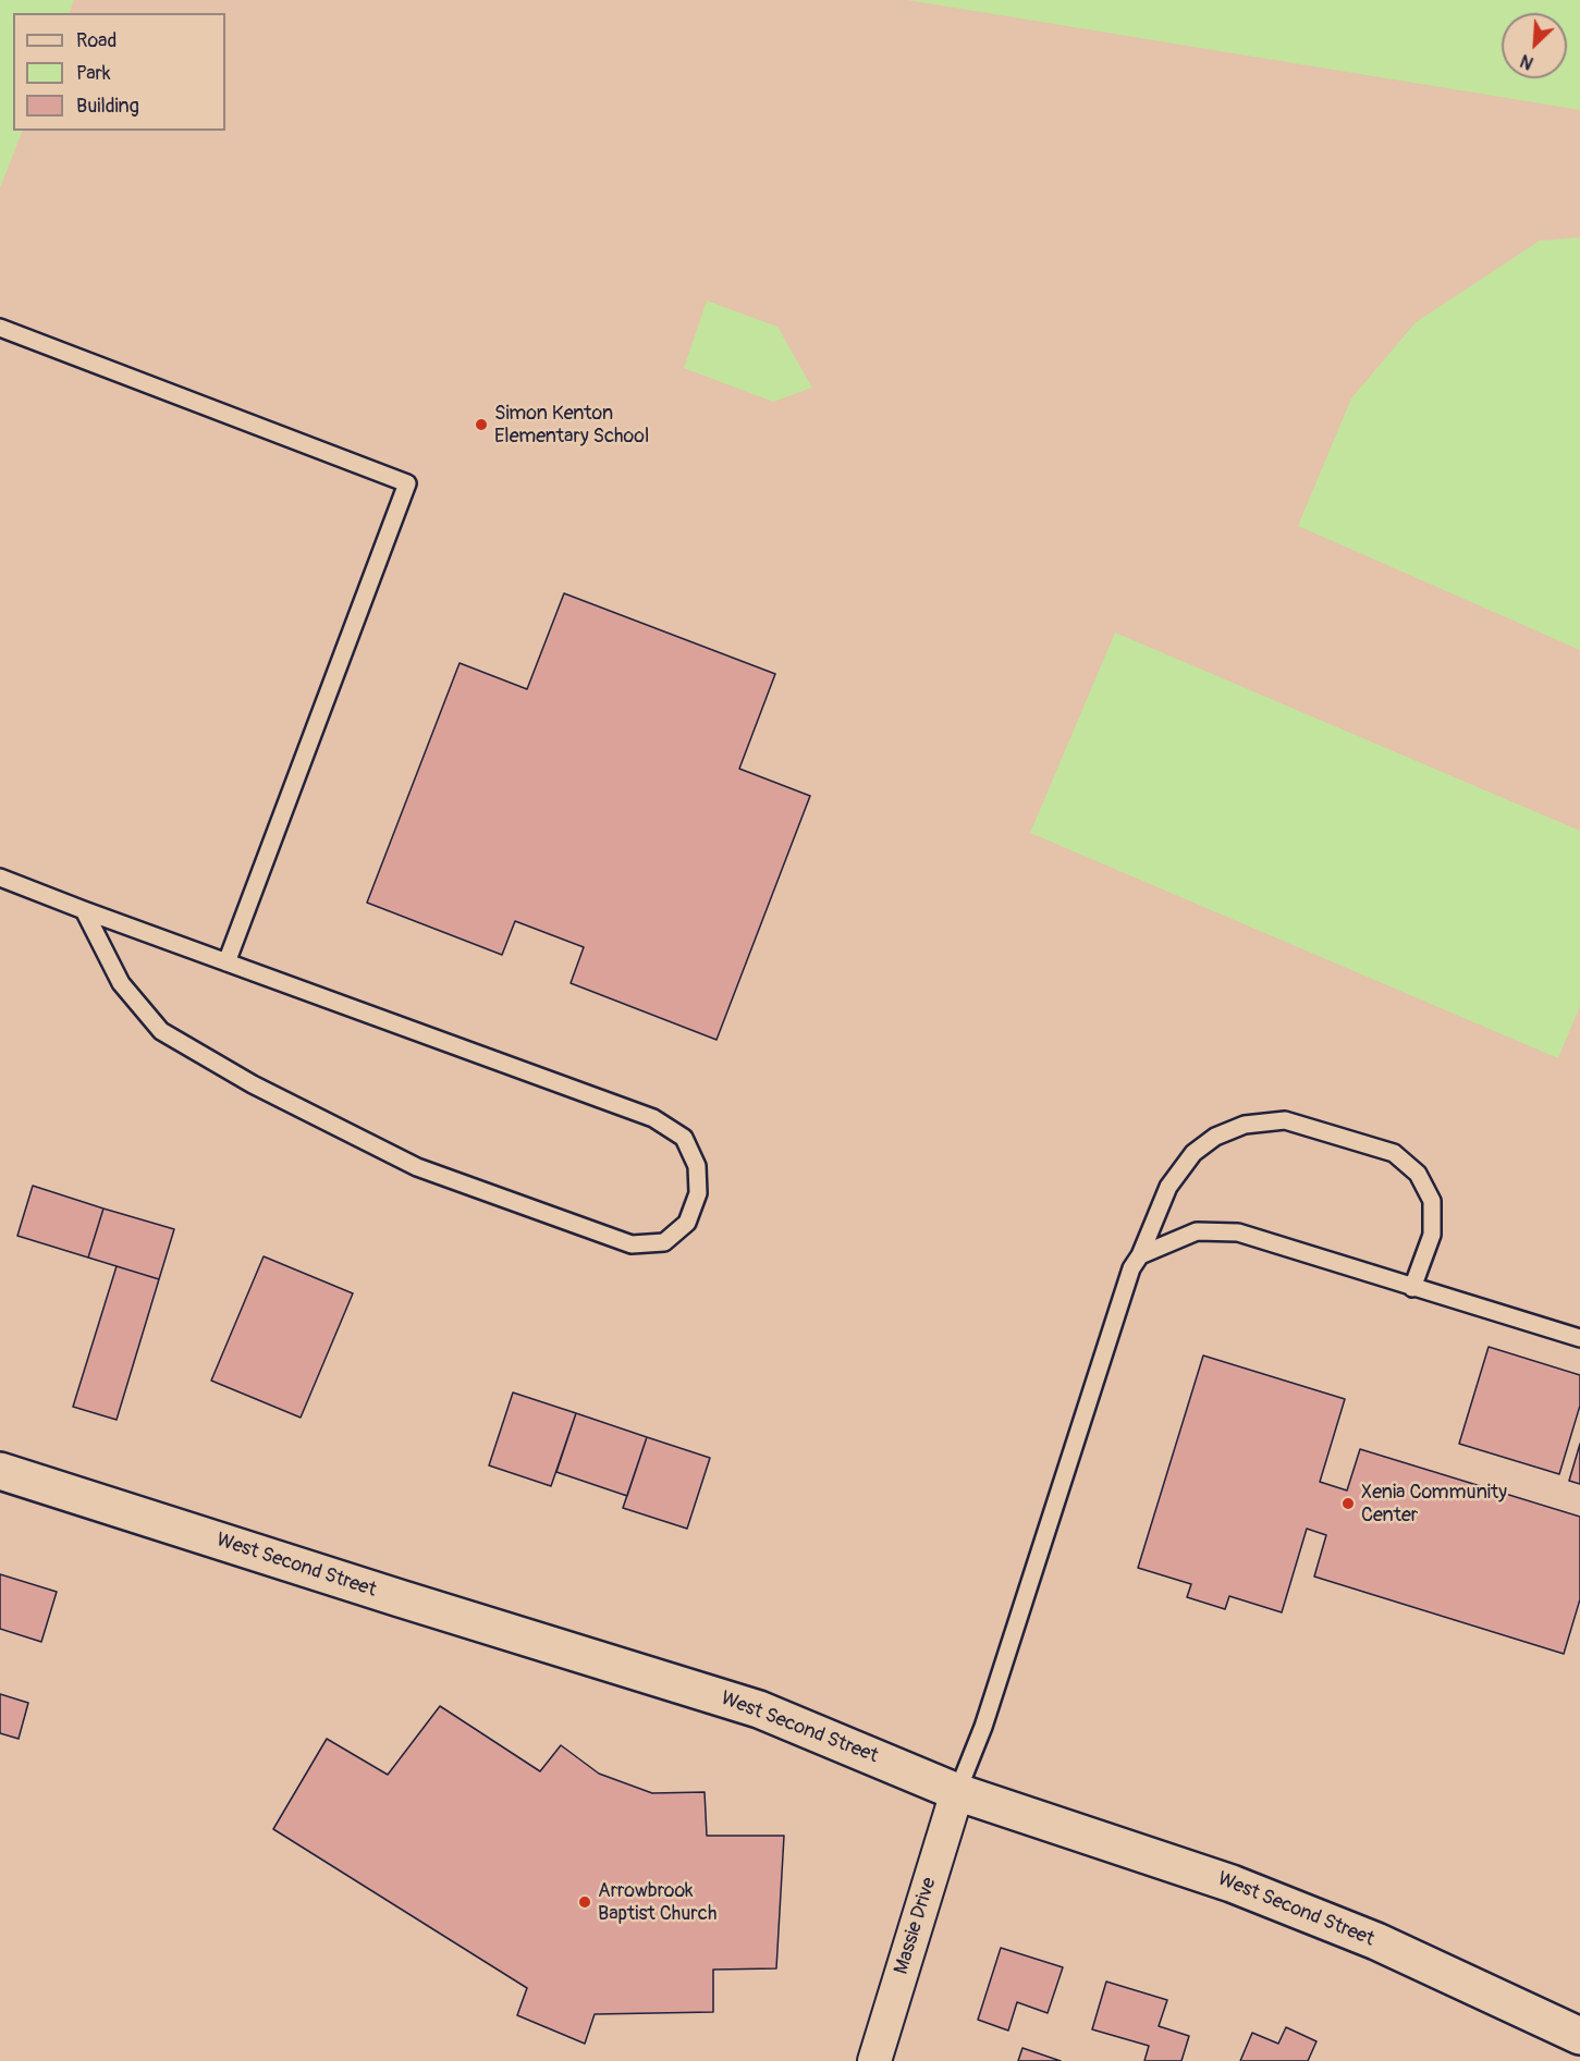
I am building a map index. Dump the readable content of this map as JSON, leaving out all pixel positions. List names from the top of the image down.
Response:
{
  "streets": {
    "main road": ["West Second Street"],
    "street": ["Massie Drive"]
  },
  "crossings": [
    ["West Second Street", "Massie Drive"]
  ],
  "places": ["Simon Kenton Elementary School", "Xenia Community Center", "Arrowbrook Baptist Church"],
  "legend": ["Road", "Park", "Building"],
  "north": "bottom left"
}
